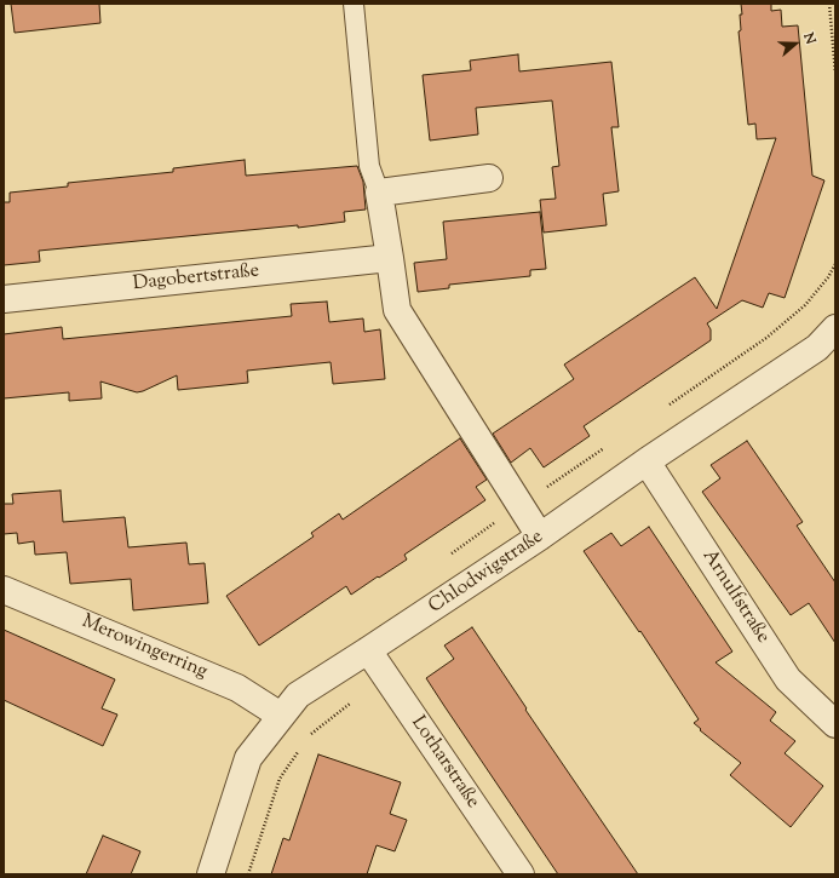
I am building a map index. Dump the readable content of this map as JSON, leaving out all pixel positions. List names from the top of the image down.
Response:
{
  "streets": {
    "street": [
      "Dagobertstraße",
      "Chlodwigstraße",
      "Arnulfstraße",
      "Merowingerring",
      "Lotharstraße"
    ]
  },
  "crossings": [
    ["Chlodwigstraße", "Arnulfstraße"],
    ["Chlodwigstraße", "Merowingerring"],
    ["Chlodwigstraße", "Lotharstraße"]
  ],
  "north": "right"
}
